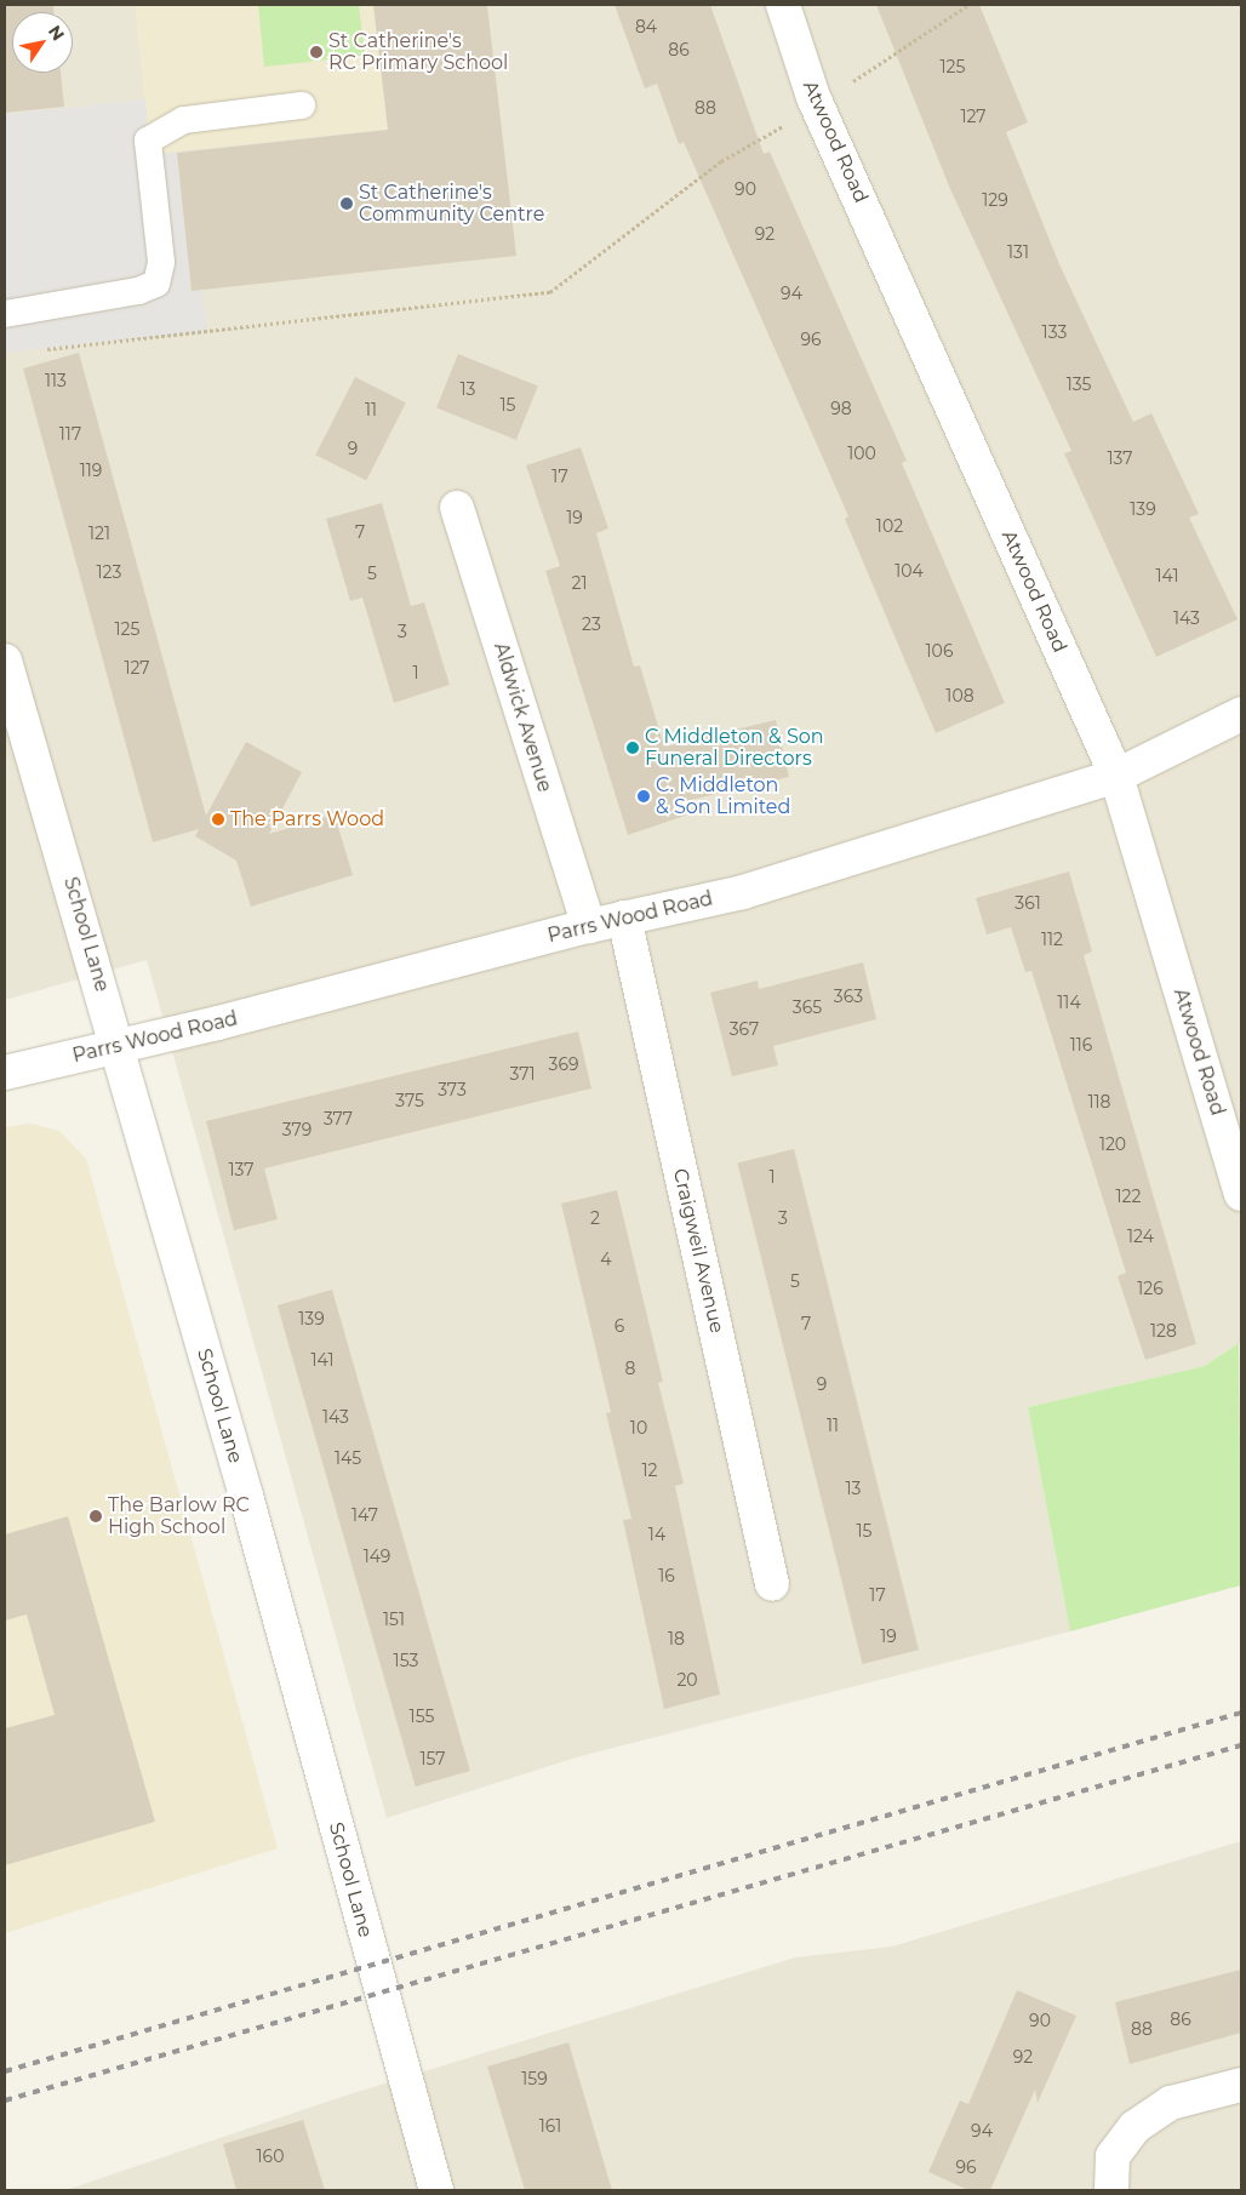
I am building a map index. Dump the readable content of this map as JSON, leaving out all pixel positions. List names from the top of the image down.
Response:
{
  "streets": {
    "street": [
      "Atwood Road",
      "Aldwick Avenue",
      "Parrs Wood Road",
      "School Lane",
      "Craigweil Avenue"
    ]
  },
  "crossings": [
    ["Atwood Road", "Parrs Wood Road"],
    ["Aldwick Avenue", "Parrs Wood Road"],
    ["Parrs Wood Road", "School Lane"],
    ["Parrs Wood Road", "Craigweil Avenue"]
  ],
  "places": [
    "St Catherine's RC Primary School",
    "St Catherine's Community Centre",
    "C Middleton & Son Funeral Directors",
    "C. Middleton & Son Limited",
    "The Parrs Wood",
    "The Barlow RC High School"
  ],
  "house_numbers": [
    "84",
    "86",
    "125",
    "88",
    "127",
    "90",
    "129",
    "92",
    "131",
    "94",
    "133",
    "96",
    "113",
    "135",
    "13",
    "15",
    "98",
    "11",
    "117",
    "9",
    "100",
    "137",
    "119",
    "17",
    "139",
    "19",
    "102",
    "7",
    "121",
    "104",
    "123",
    "5",
    "141",
    "21",
    "143",
    "23",
    "125",
    "3",
    "106",
    "127",
    "1",
    "108",
    "361",
    "112",
    "363",
    "114",
    "365",
    "367",
    "116",
    "369",
    "371",
    "373",
    "375",
    "118",
    "377",
    "379",
    "120",
    "137",
    "1",
    "122",
    "2",
    "3",
    "124",
    "4",
    "5",
    "126",
    "139",
    "7",
    "6",
    "128",
    "141",
    "8",
    "9",
    "143",
    "11",
    "10",
    "145",
    "12",
    "13",
    "147",
    "15",
    "14",
    "149",
    "16",
    "17",
    "151",
    "19",
    "18",
    "153",
    "20",
    "155",
    "157",
    "86",
    "90",
    "88",
    "92",
    "159",
    "161",
    "94",
    "160",
    "96"
  ],
  "north": "top right"
}
